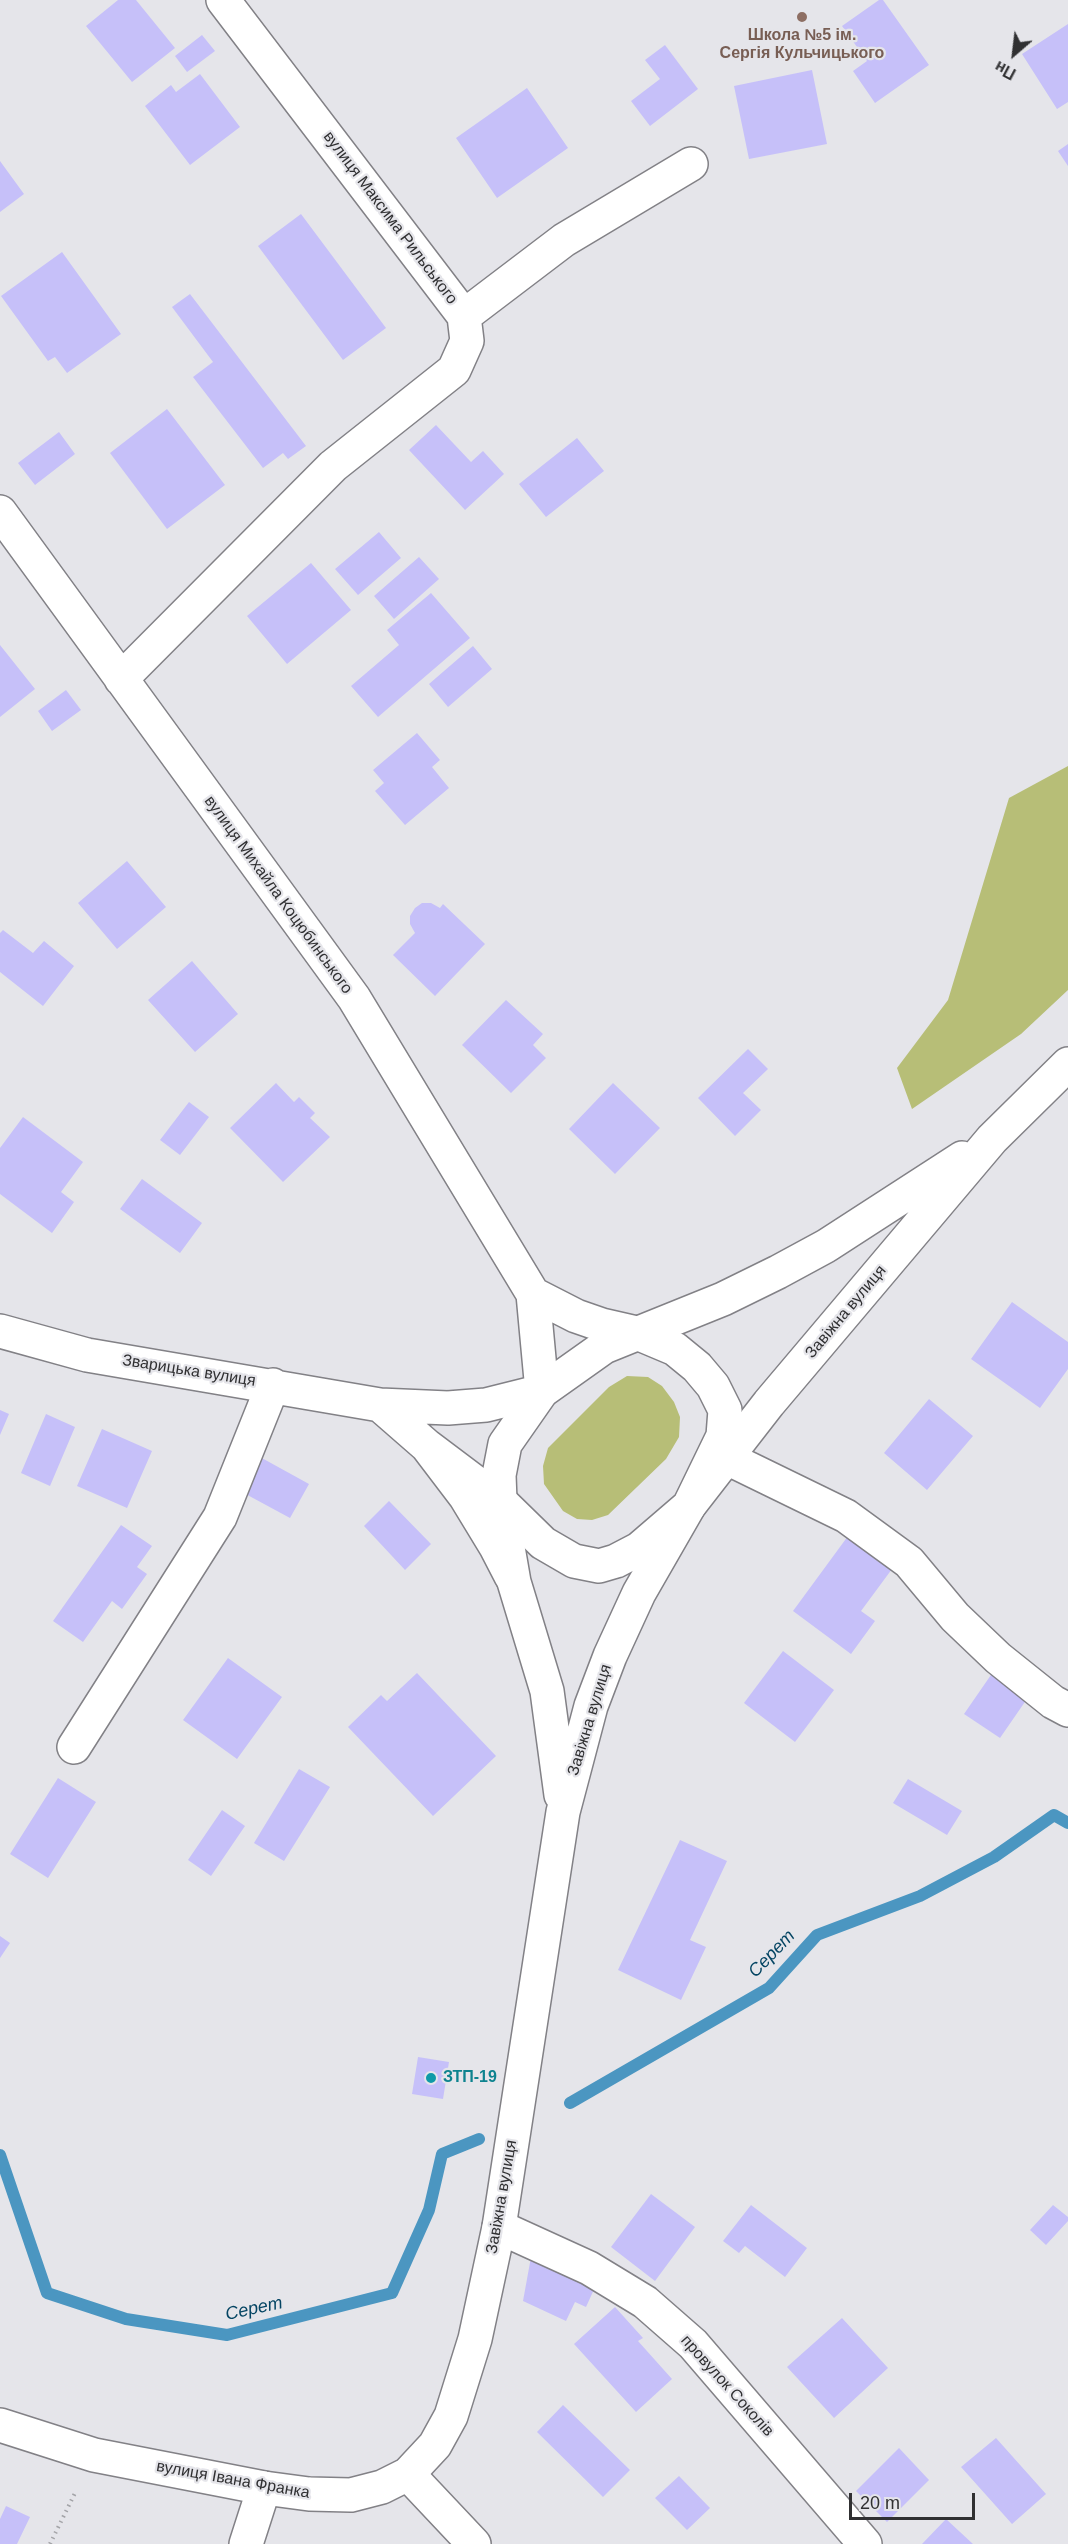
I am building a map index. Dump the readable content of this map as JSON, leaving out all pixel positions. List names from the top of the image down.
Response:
{
  "streets": {
    "street": [
      "вулиця Максима Рильського",
      "вулиця Михайла Коцюбинського",
      "Завіжна вулиця",
      "Зварицька вулиця",
      "провулок Соколів",
      "вулиця Івана Франка"
    ]
  },
  "crossings": [
    ["вулиця Максима Рильського", "вулиця Михайла Коцюбинського"],
    ["Завіжна вулиця", "провулок Соколів"],
    ["Завіжна вулиця", "вулиця Івана Франка"]
  ],
  "water": ["Серет"],
  "places": ["Школа №5 ім. Сергія Кульчицького", "ЗТП-19"],
  "scale_bar": "20 m",
  "north": "bottom left"
}
